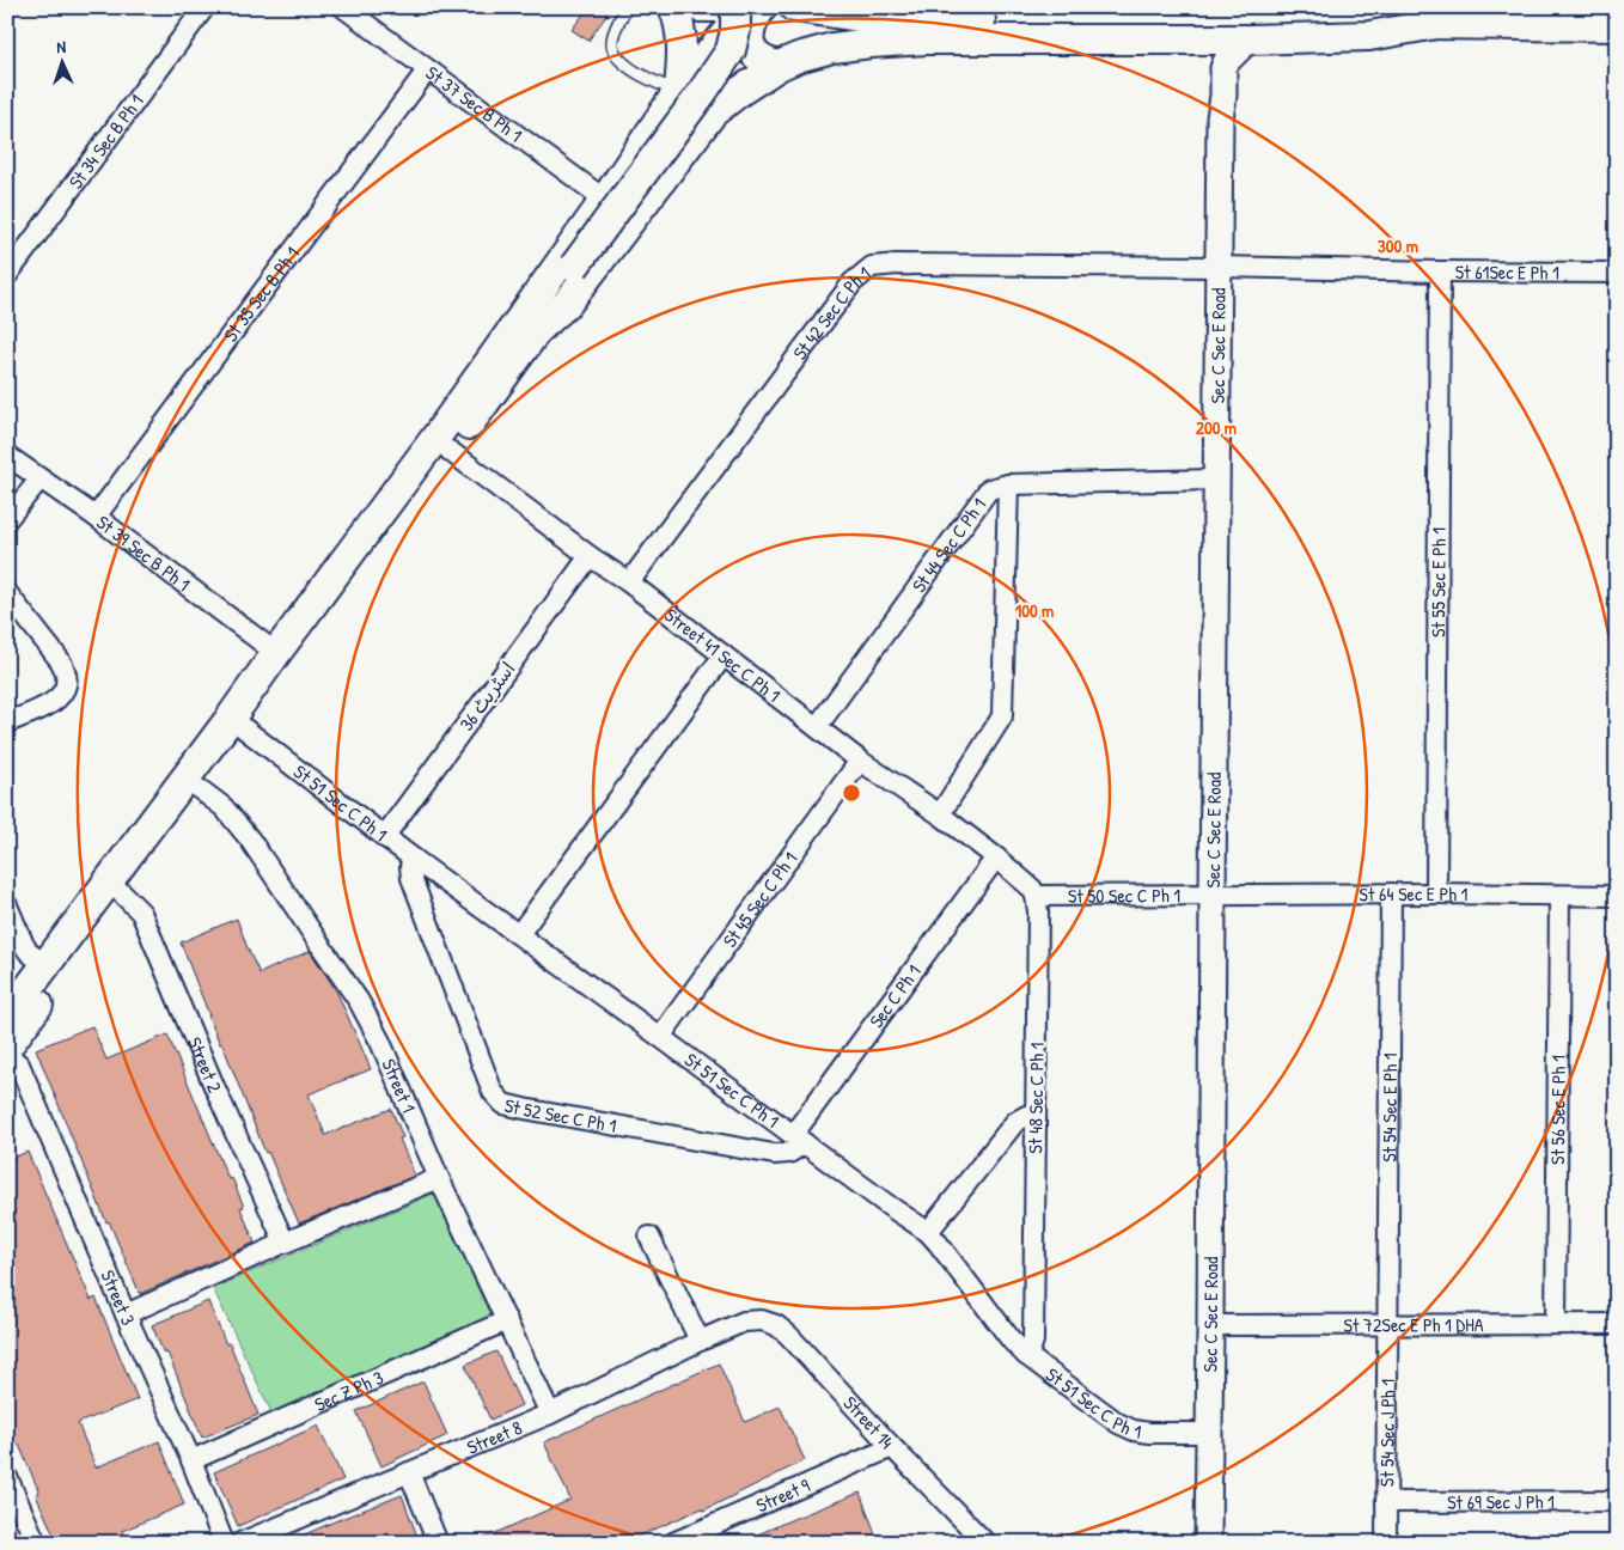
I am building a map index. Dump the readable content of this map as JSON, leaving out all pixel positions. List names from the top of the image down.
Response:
{
  "streets": {
    "street": [
      "St 37 Sec B Ph 1",
      "St 34 Sec B Ph 1",
      "St 61Sec E Ph 1",
      "St 35 Sec B Ph 1",
      "St 42 Sec C Ph 1",
      "Sec C Sec E Road",
      "St 44 Sec C Ph 1",
      "St 39 Sec B Ph 1",
      "St 55 Sec E Ph 1",
      "Street 41 Sec C Ph 1",
      "اسٹریٹ 36",
      "St 51 Sec C Ph 1",
      "St 64 Sec E Ph 1",
      "St 50 Sec C Ph 1",
      "St 45 Sec C Ph 1",
      "Sec C Ph 1",
      "Street 2",
      "Street 1",
      "St 48 Sec C Ph 1",
      "St 54 Sec E Ph 1",
      "St 56 Sec E Ph 1",
      "St 52 Sec C Ph 1",
      "Street 3",
      "St 72Sec E Ph 1 DHA",
      "Sec Z Ph 3",
      "Street 14",
      "St 54 Sec J Ph 1",
      "Street 8",
      "Street 9",
      "St 69 Sec J Ph 1"
    ]
  },
  "crossings": [
    ["St 37 Sec B Ph 1", "St 35 Sec B Ph 1"],
    ["St 61Sec E Ph 1", "St 42 Sec C Ph 1"],
    ["St 61Sec E Ph 1", "Sec C Sec E Road"],
    ["St 61Sec E Ph 1", "St 55 Sec E Ph 1"],
    ["St 35 Sec B Ph 1", "St 39 Sec B Ph 1"],
    ["St 42 Sec C Ph 1", "Sec C Sec E Road"],
    ["St 42 Sec C Ph 1", "Street 41 Sec C Ph 1"],
    ["Sec C Sec E Road", "St 44 Sec C Ph 1"],
    ["Sec C Sec E Road", "St 51 Sec C Ph 1"],
    ["Sec C Sec E Road", "St 64 Sec E Ph 1"],
    ["Sec C Sec E Road", "St 50 Sec C Ph 1"],
    ["Sec C Sec E Road", "St 72Sec E Ph 1 DHA"],
    ["St 44 Sec C Ph 1", "Street 41 Sec C Ph 1"],
    ["St 55 Sec E Ph 1", "St 64 Sec E Ph 1"],
    ["Street 41 Sec C Ph 1", "اسٹریٹ 36"],
    ["Street 41 Sec C Ph 1", "St 45 Sec C Ph 1"],
    ["Street 41 Sec C Ph 1", "Sec C Ph 1"],
    ["اسٹریٹ 36", "St 51 Sec C Ph 1"],
    ["St 51 Sec C Ph 1", "St 45 Sec C Ph 1"],
    ["St 51 Sec C Ph 1", "Sec C Ph 1"],
    ["St 51 Sec C Ph 1", "St 48 Sec C Ph 1"],
    ["St 51 Sec C Ph 1", "St 52 Sec C Ph 1"],
    ["St 64 Sec E Ph 1", "St 50 Sec C Ph 1"],
    ["St 64 Sec E Ph 1", "St 54 Sec E Ph 1"],
    ["St 64 Sec E Ph 1", "St 56 Sec E Ph 1"],
    ["St 50 Sec C Ph 1", "St 48 Sec C Ph 1"],
    ["Sec C Ph 1", "St 52 Sec C Ph 1"],
    ["Street 1", "Sec Z Ph 3"],
    ["Street 1", "Street 8"],
    ["St 54 Sec E Ph 1", "St 72Sec E Ph 1 DHA"],
    ["St 54 Sec E Ph 1", "St 54 Sec J Ph 1"],
    ["St 56 Sec E Ph 1", "St 72Sec E Ph 1 DHA"],
    ["Street 3", "Sec Z Ph 3"],
    ["St 72Sec E Ph 1 DHA", "St 54 Sec J Ph 1"],
    ["Street 14", "Street 8"],
    ["Street 14", "Street 9"],
    ["St 54 Sec J Ph 1", "St 69 Sec J Ph 1"]
  ],
  "north": "top",
  "rings": ["300 m", "200 m", "100 m"]
}
